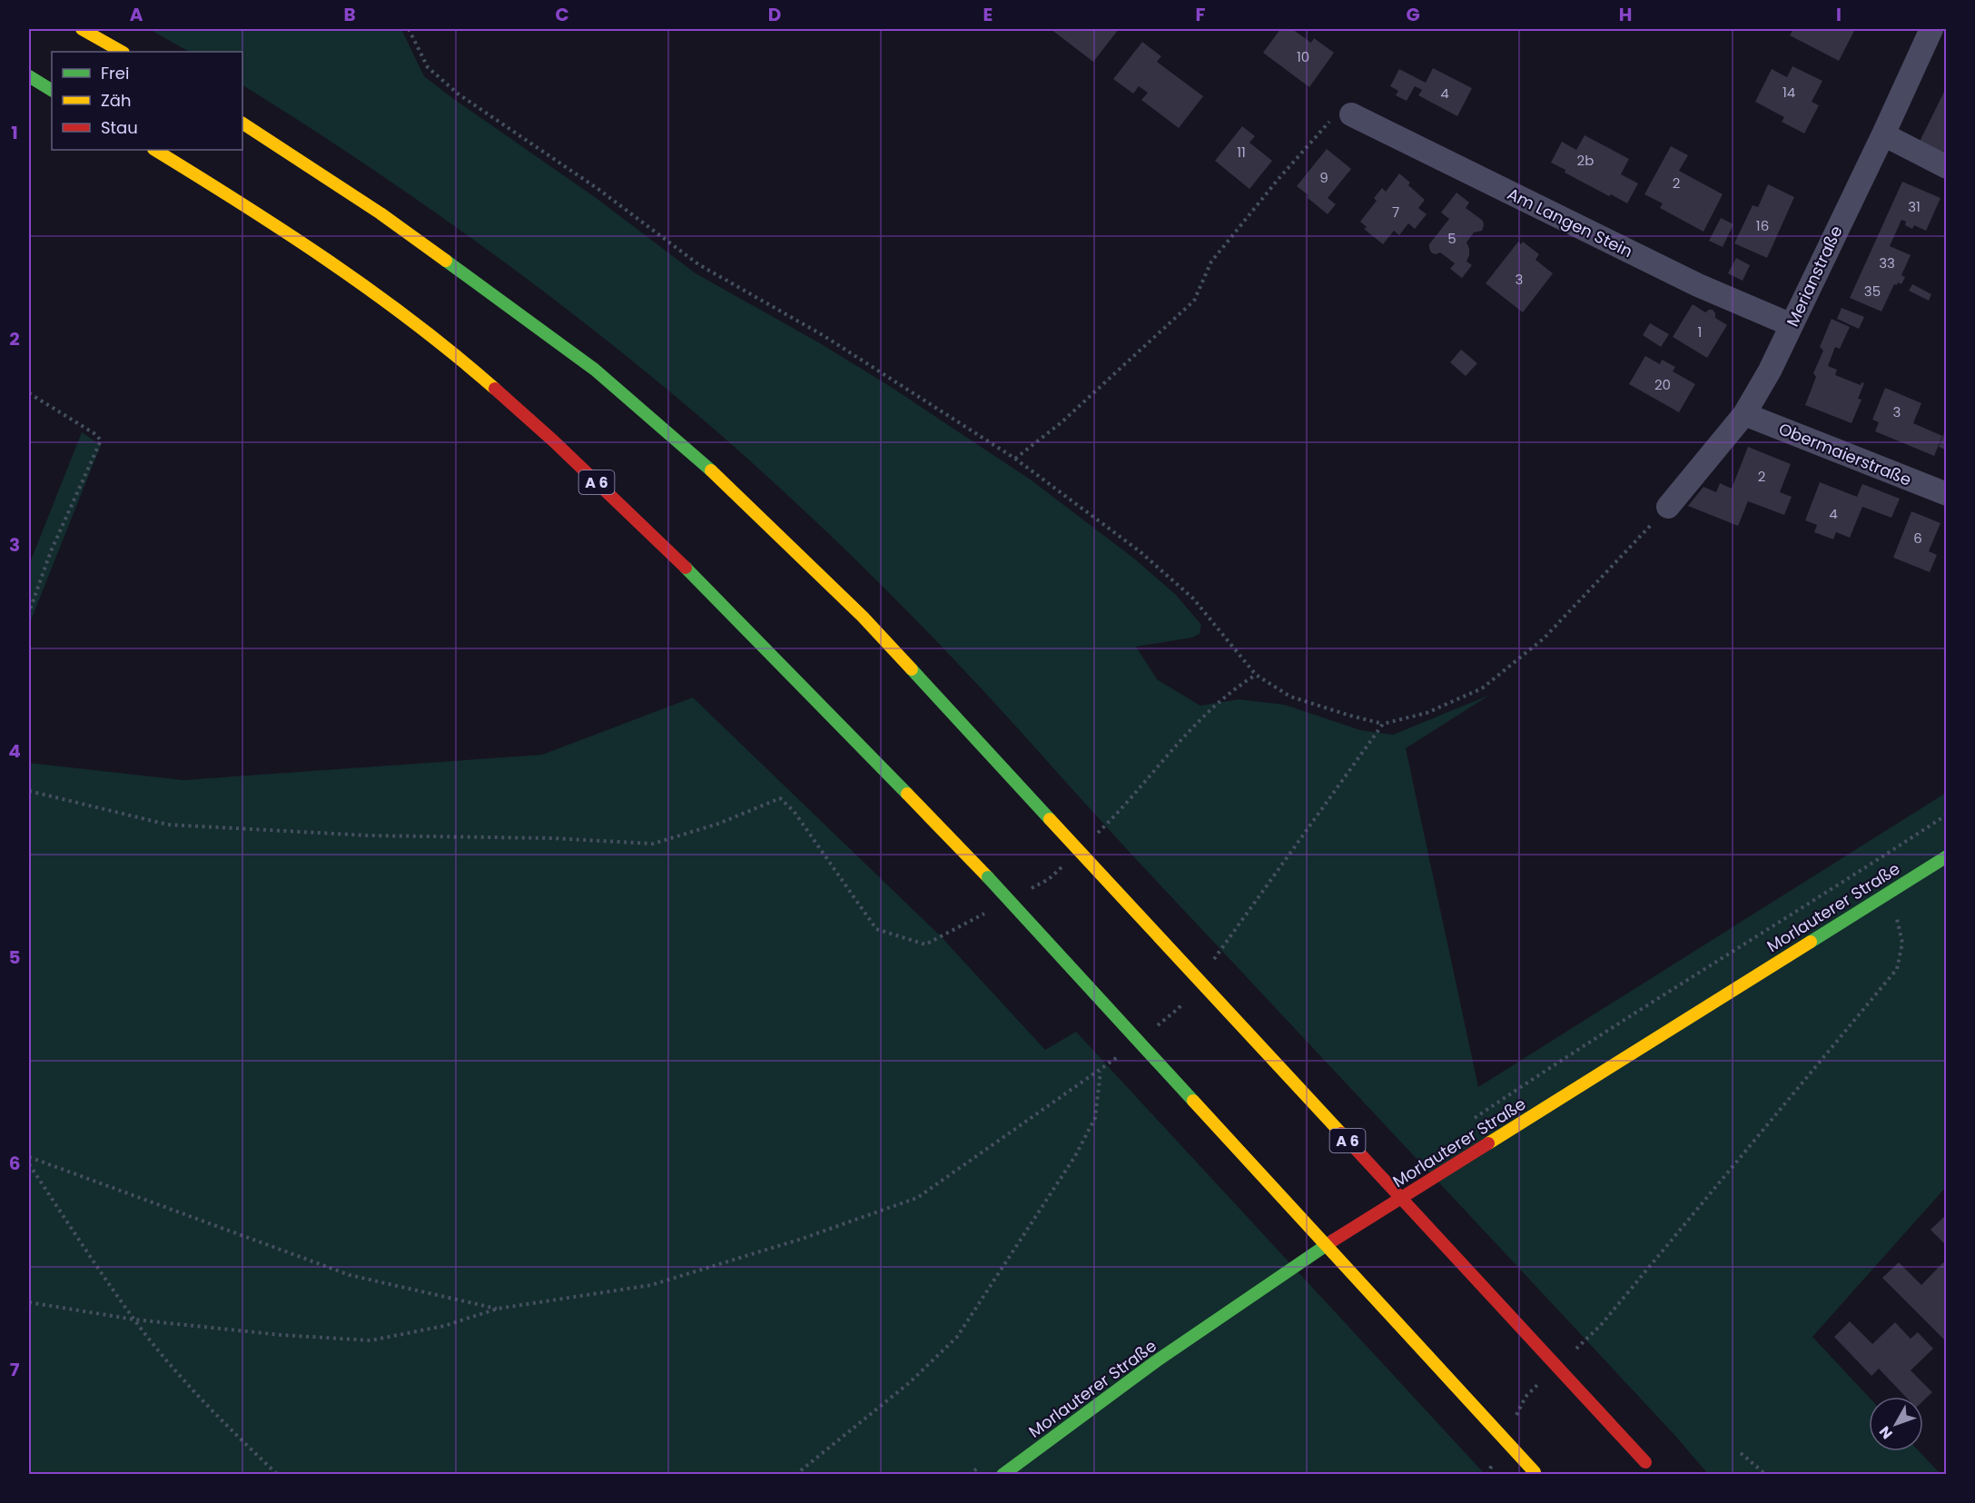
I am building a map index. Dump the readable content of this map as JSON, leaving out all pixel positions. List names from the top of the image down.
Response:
{
  "streets": {
    "main road": ["A 6", "Morlauterer Straße"],
    "street": ["Am Langen Stein", "Merianstraße", "Obermaierstraße"]
  },
  "crossings": [
    ["Am Langen Stein", "Merianstraße"],
    ["Merianstraße", "Obermaierstraße"]
  ],
  "house_numbers": [
    "10",
    "14",
    "4",
    "11",
    "2b",
    "9",
    "2",
    "31",
    "7",
    "16",
    "5",
    "33",
    "3",
    "35",
    "1",
    "20",
    "3",
    "2",
    "4",
    "6"
  ],
  "legend": ["Frei", "Zäh", "Stau"],
  "north": "bottom left",
  "grid": {
    "columns": [
      "A",
      "B",
      "C",
      "D",
      "E",
      "F",
      "G",
      "H",
      "I"
    ],
    "rows": [
      "1",
      "2",
      "3",
      "4",
      "5",
      "6",
      "7"
    ]
  }
}
